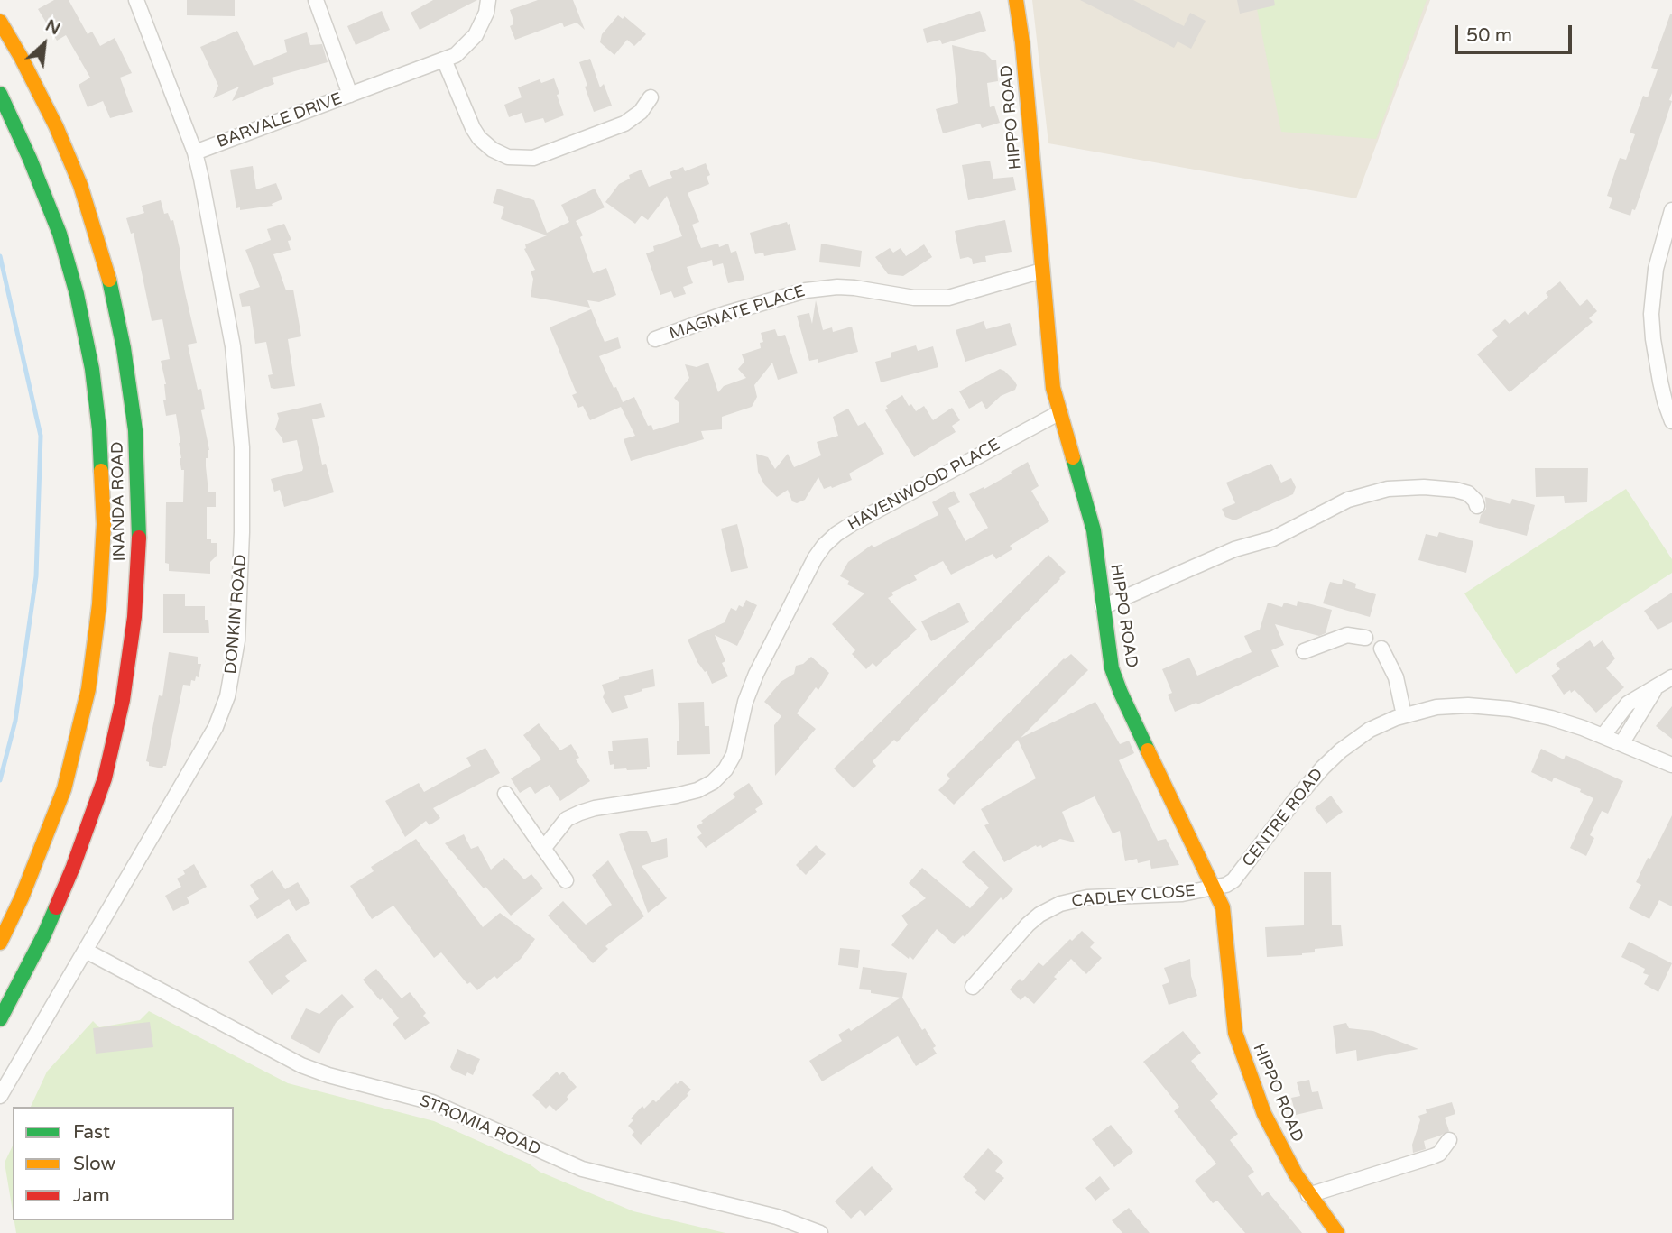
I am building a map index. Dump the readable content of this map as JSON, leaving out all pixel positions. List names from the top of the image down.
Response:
{
  "streets": {
    "main road": ["HIPPO ROAD", "INANDA ROAD"],
    "street": [
      "BARVALE DRIVE",
      "MAGNATE PLACE",
      "HAVENWOOD PLACE",
      "DONKIN ROAD",
      "CENTRE ROAD",
      "CADLEY CLOSE",
      "STROMIA ROAD"
    ]
  },
  "crossings": [
    ["HIPPO ROAD", "MAGNATE PLACE"],
    ["HIPPO ROAD", "HAVENWOOD PLACE"],
    ["HIPPO ROAD", "CENTRE ROAD"],
    ["HIPPO ROAD", "CADLEY CLOSE"],
    ["BARVALE DRIVE", "DONKIN ROAD"],
    ["DONKIN ROAD", "STROMIA ROAD"],
    ["CENTRE ROAD", "CADLEY CLOSE"]
  ],
  "legend": ["Fast", "Slow", "Jam"],
  "scale_bar": "50 m",
  "north": "top right"
}
